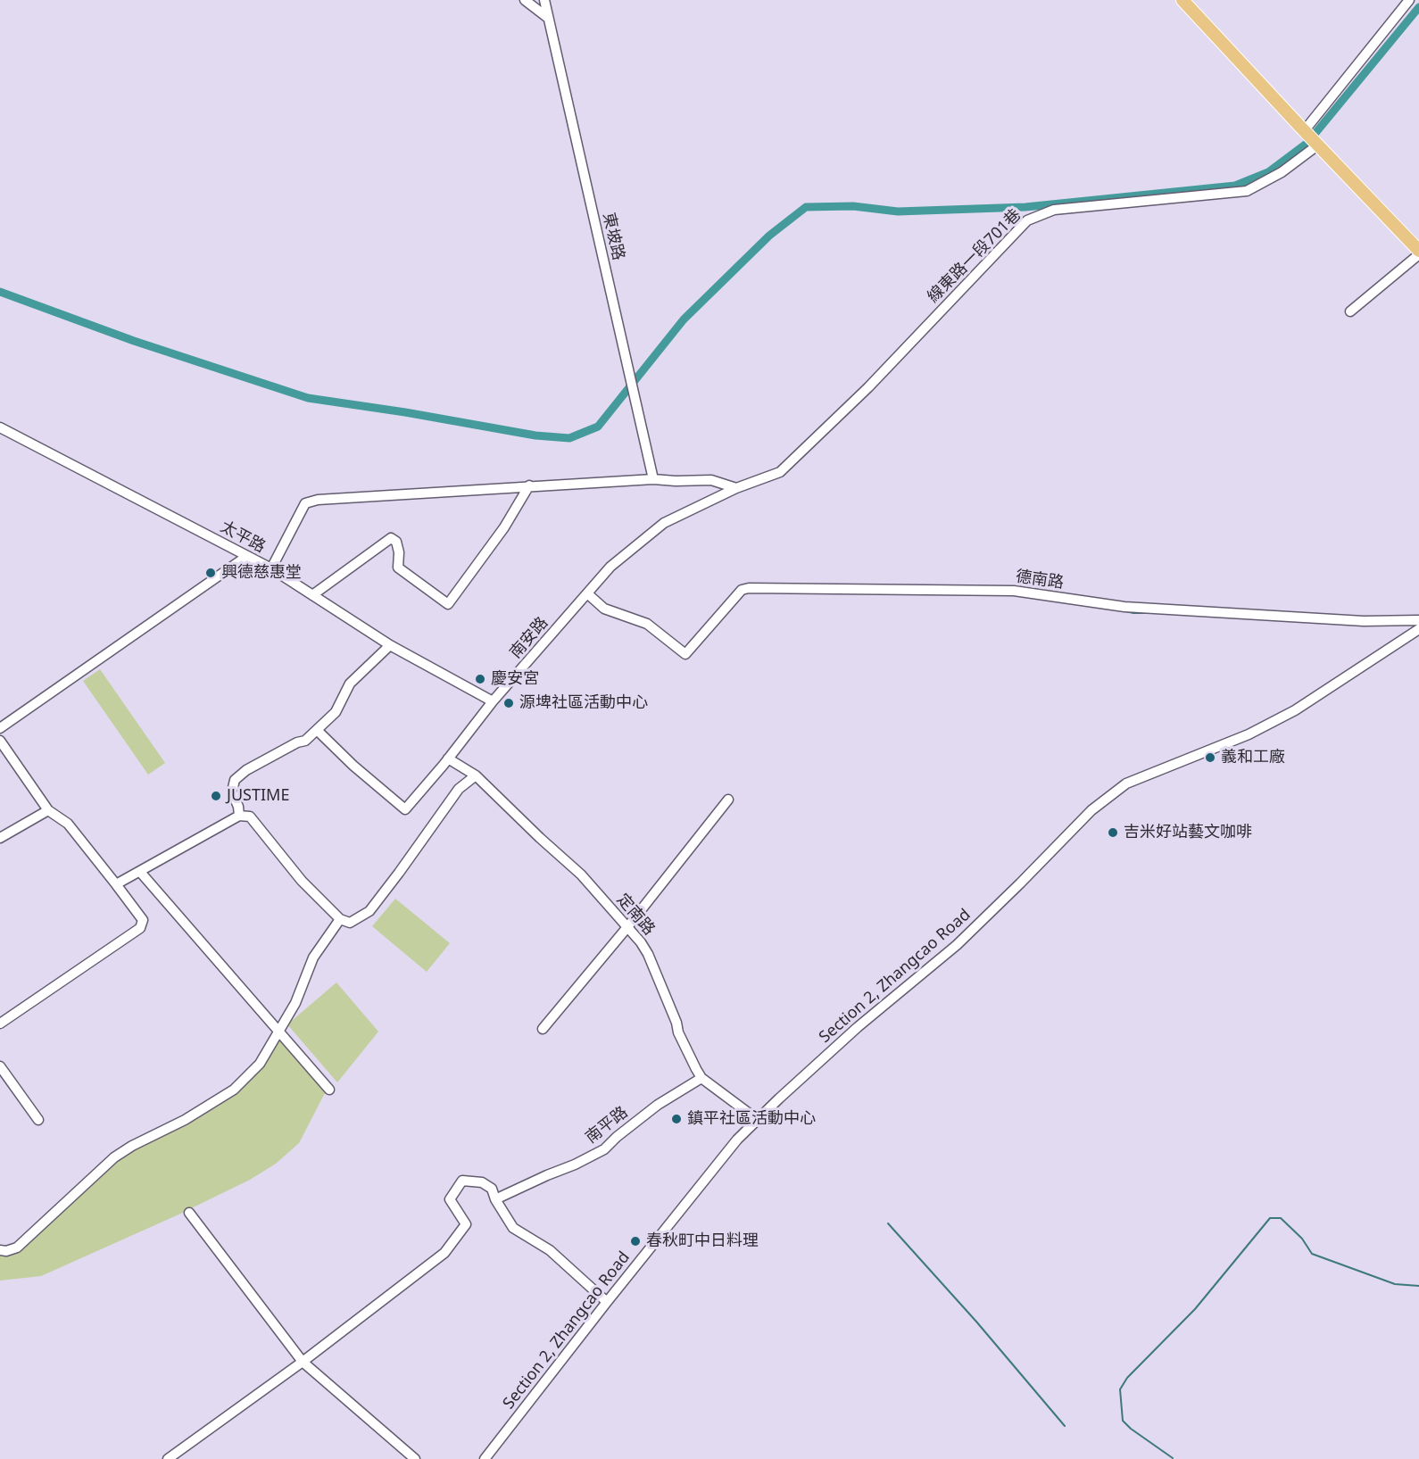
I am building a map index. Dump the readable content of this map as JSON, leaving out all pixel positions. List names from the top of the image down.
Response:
{
  "streets": {
    "street": [
      "東坡路",
      "線東路一段701巷",
      "太平路",
      "德南路",
      "南安路",
      "定南路",
      "Section 2, Zhangcao Road",
      "南平路"
    ]
  },
  "crossings": [
    ["線東路一段701巷", "德南路"],
    ["線東路一段701巷", "南安路"],
    ["太平路", "南安路"],
    ["德南路", "南安路"],
    ["南安路", "定南路"],
    ["定南路", "Section 2, Zhangcao Road"],
    ["定南路", "南平路"]
  ],
  "places": [
    "興德慈惠堂",
    "慶安宮",
    "源埤社區活動中心",
    "義和工廠",
    "JUSTIME",
    "吉米好站藝文咖啡",
    "鎮平社區活動中心",
    "春秋町中日料理"
  ]
}
